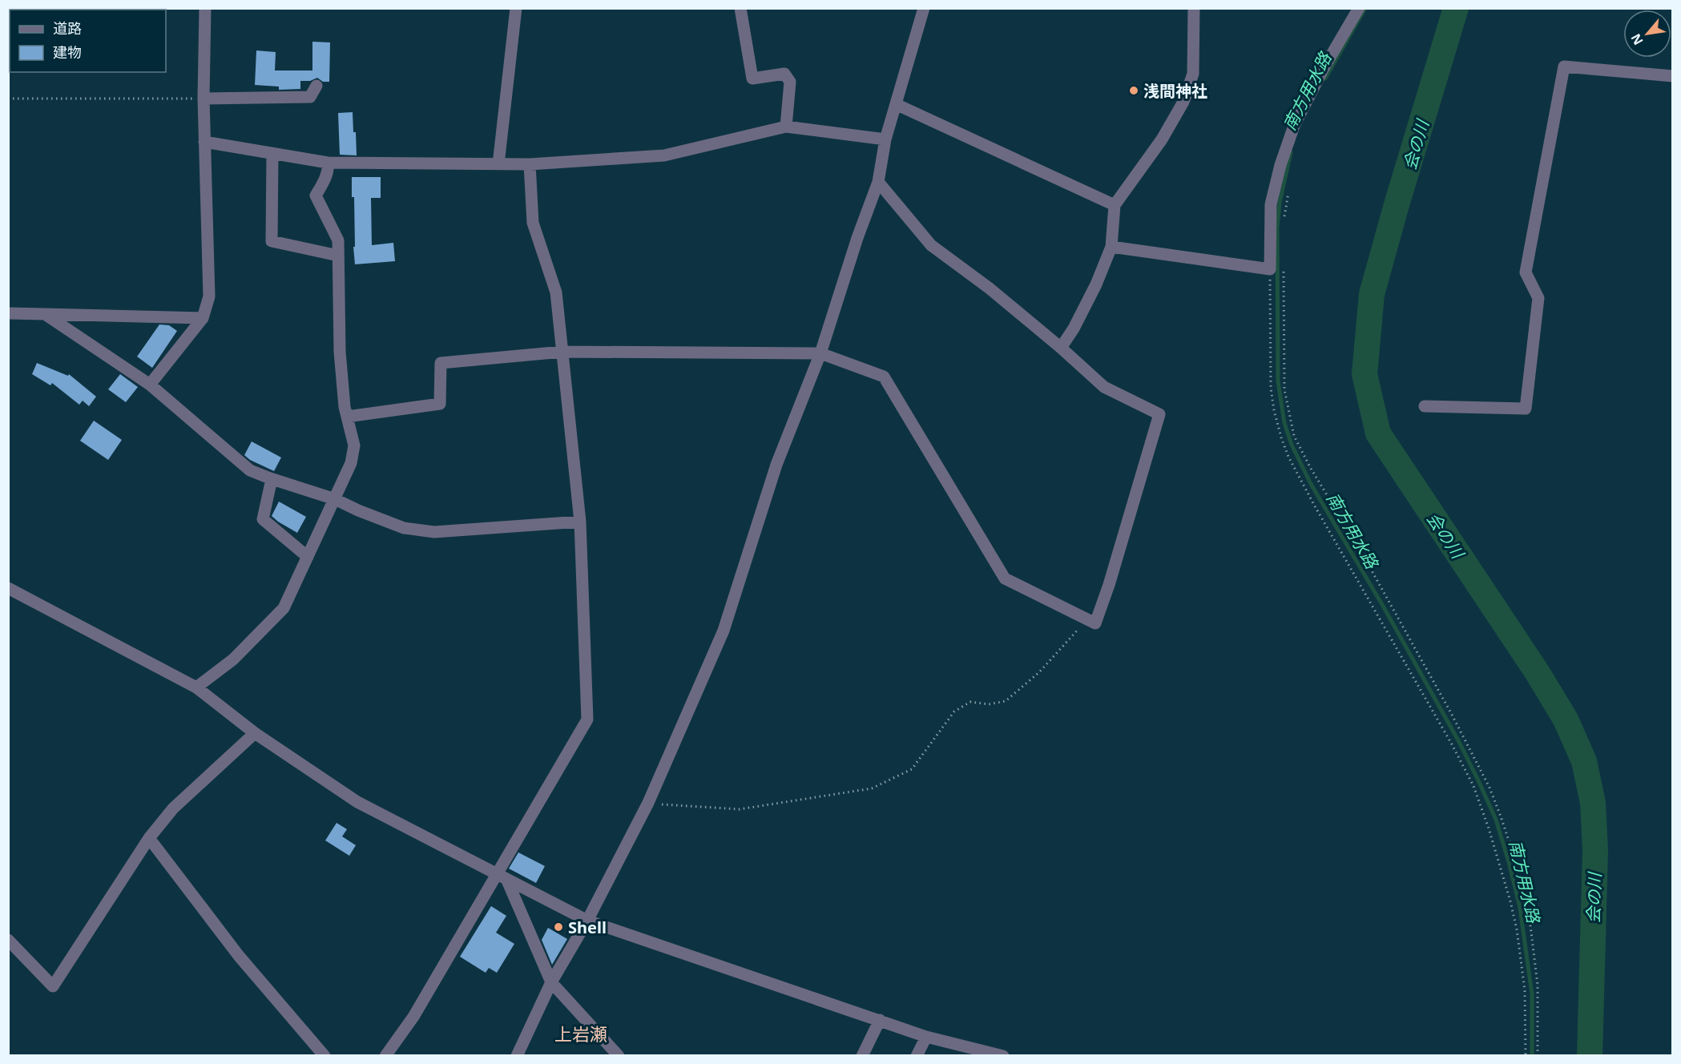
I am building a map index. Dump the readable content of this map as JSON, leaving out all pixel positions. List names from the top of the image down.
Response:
{
  "districts": ["上岩瀬"],
  "water": ["南方用水路", "会の川"],
  "places": ["浅間神社", "Shell"],
  "legend": ["道路", "建物"],
  "north": "bottom left"
}
